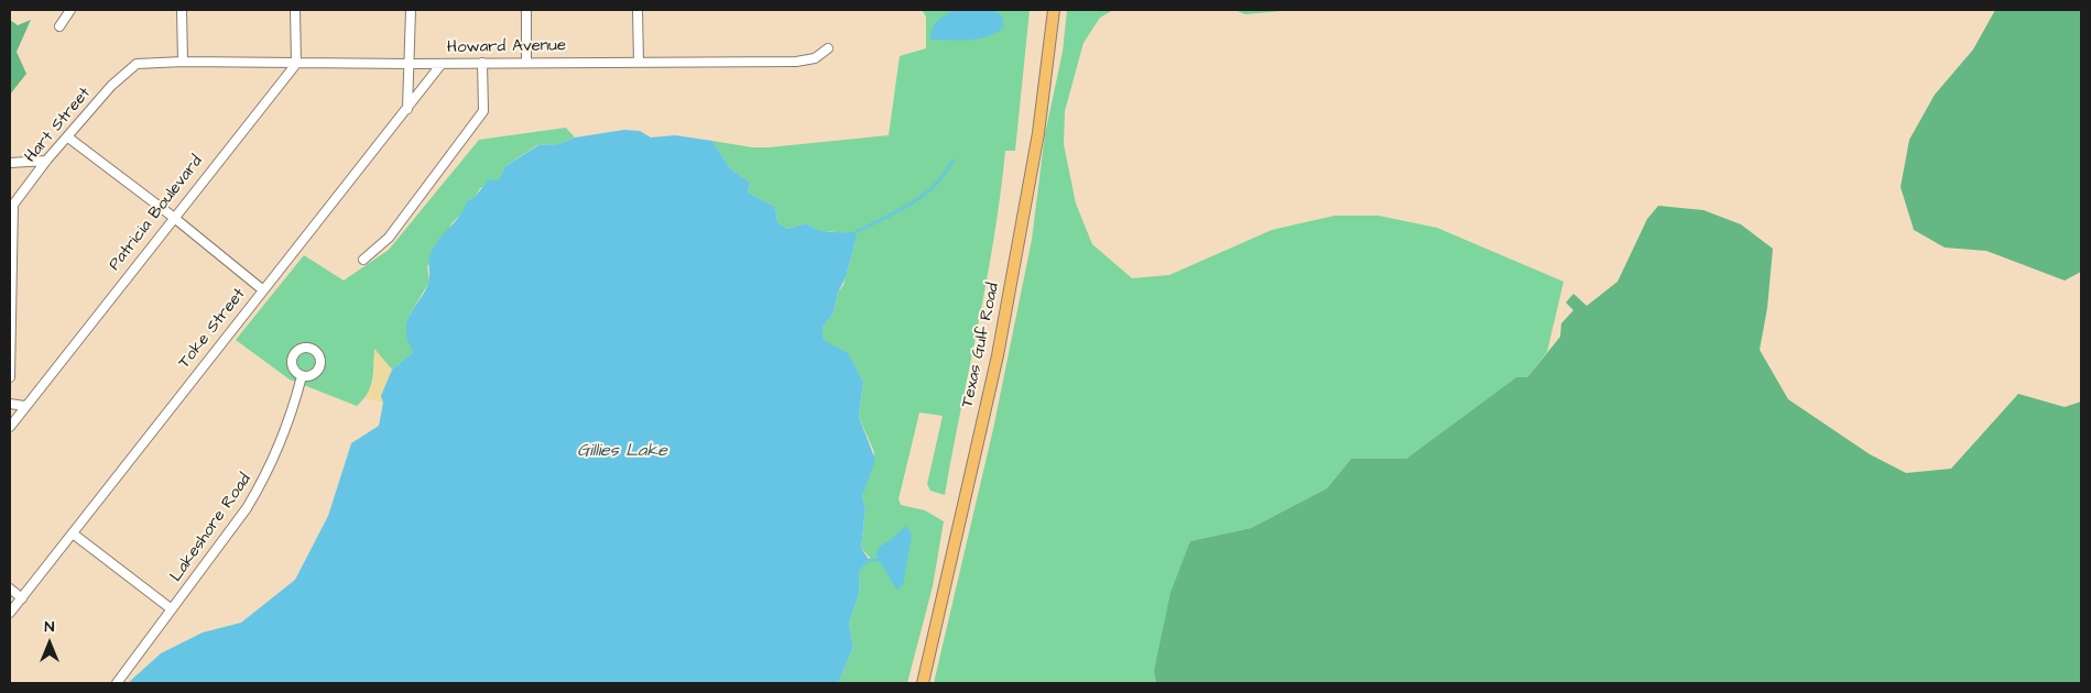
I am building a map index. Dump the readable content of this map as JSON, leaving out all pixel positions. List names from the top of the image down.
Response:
{
  "streets": {
    "main road": ["Texas Gulf Road"],
    "street": [
      "Howard Avenue",
      "Hart Street",
      "Patricia Boulevard",
      "Toke Street",
      "Lakeshore Road"
    ]
  },
  "crossings": [
    ["Howard Avenue", "Hart Street"],
    ["Howard Avenue", "Patricia Boulevard"],
    ["Howard Avenue", "Toke Street"]
  ],
  "water": ["Gillies Lake"],
  "north": "top"
}
